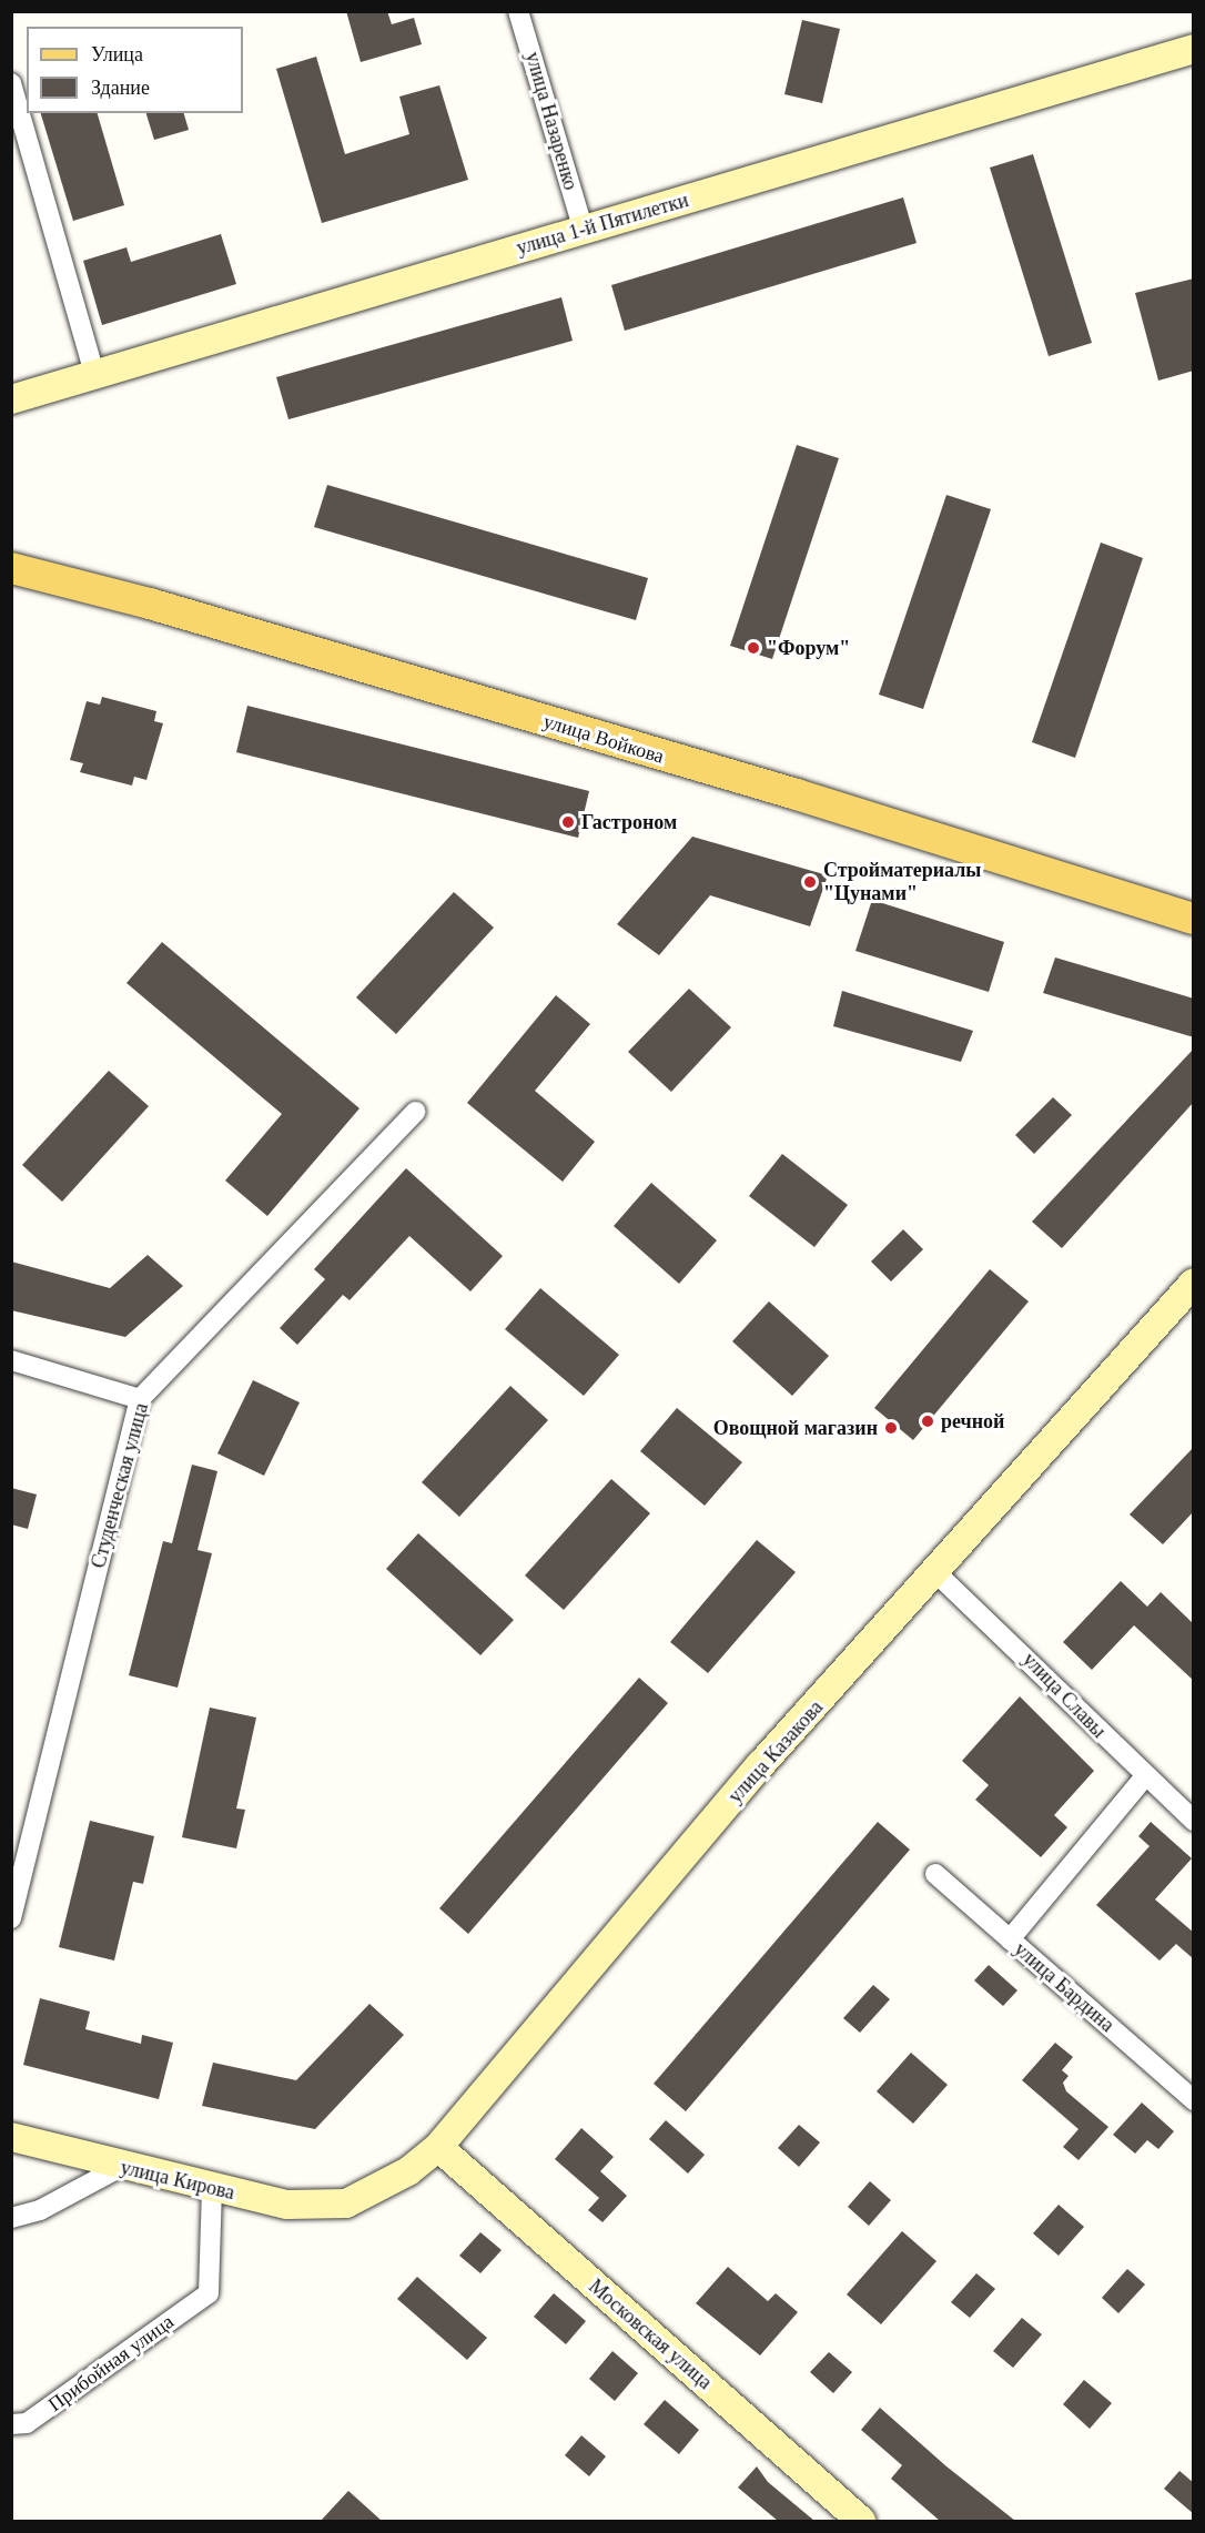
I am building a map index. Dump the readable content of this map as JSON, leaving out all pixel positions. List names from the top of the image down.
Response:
{
  "streets": {
    "main road": [
      "улица 1-й Пятилетки",
      "улица Войкова",
      "улица Казакова",
      "улица Кирова",
      "Московская улица"
    ],
    "street": [
      "улица Назаренко",
      "Студенческая улица",
      "улица Славы",
      "улица Бардина",
      "Прибойная улица"
    ]
  },
  "crossings": [
    ["улица Назаренко", "улица 1-й Пятилетки"],
    ["улица Славы", "улица Казакова"],
    ["улица Казакова", "улица Кирова"],
    ["улица Казакова", "Московская улица"],
    ["улица Кирова", "Прибойная улица"]
  ],
  "places": [
    "\"Форум\"",
    "Гастроном",
    "Стройматериалы \"Цунами\"",
    "речной",
    "Овощной магазин"
  ],
  "legend": ["Улица", "Здание"]
}
